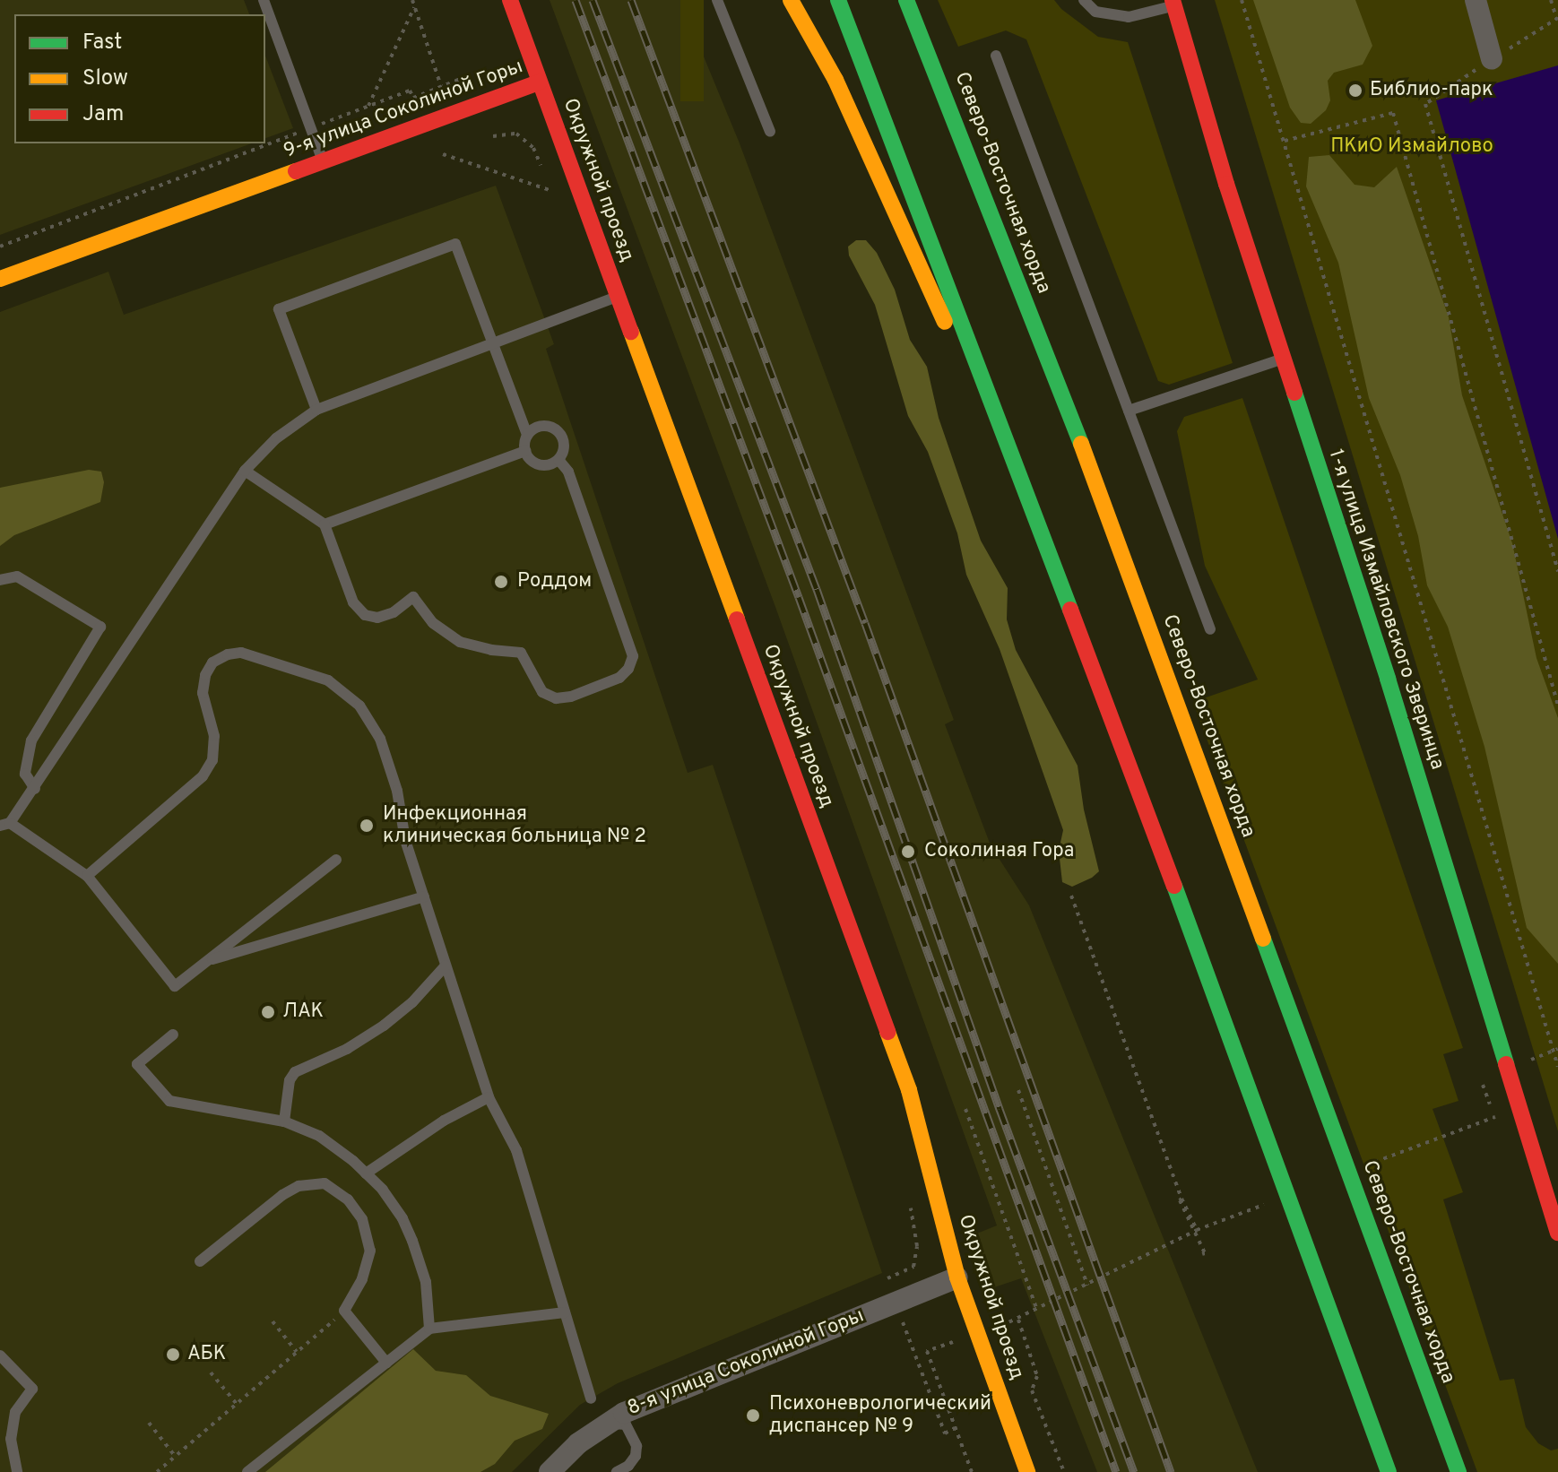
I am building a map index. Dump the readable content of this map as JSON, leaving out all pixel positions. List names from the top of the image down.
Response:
{
  "streets": {
    "main road": [
      "9-я улица Соколиной Горы",
      "Окружной проезд",
      "Северо-Восточная хорда",
      "1-я улица Измайловского Зверинца"
    ],
    "street": ["8-я улица Соколиной Горы"]
  },
  "crossings": [
    ["9-я улица Соколиной Горы", "Окружной проезд"],
    ["Окружной проезд", "8-я улица Соколиной Горы"]
  ],
  "parks": ["ПКиО Измайлово"],
  "places": [
    "Библио-парк",
    "Роддом",
    "Инфекционная клиническая больница № 2",
    "Соколиная Гора",
    "ЛАК",
    "АБК",
    "Психоневрологический диспансер № 9"
  ],
  "legend": ["Fast", "Slow", "Jam"]
}
